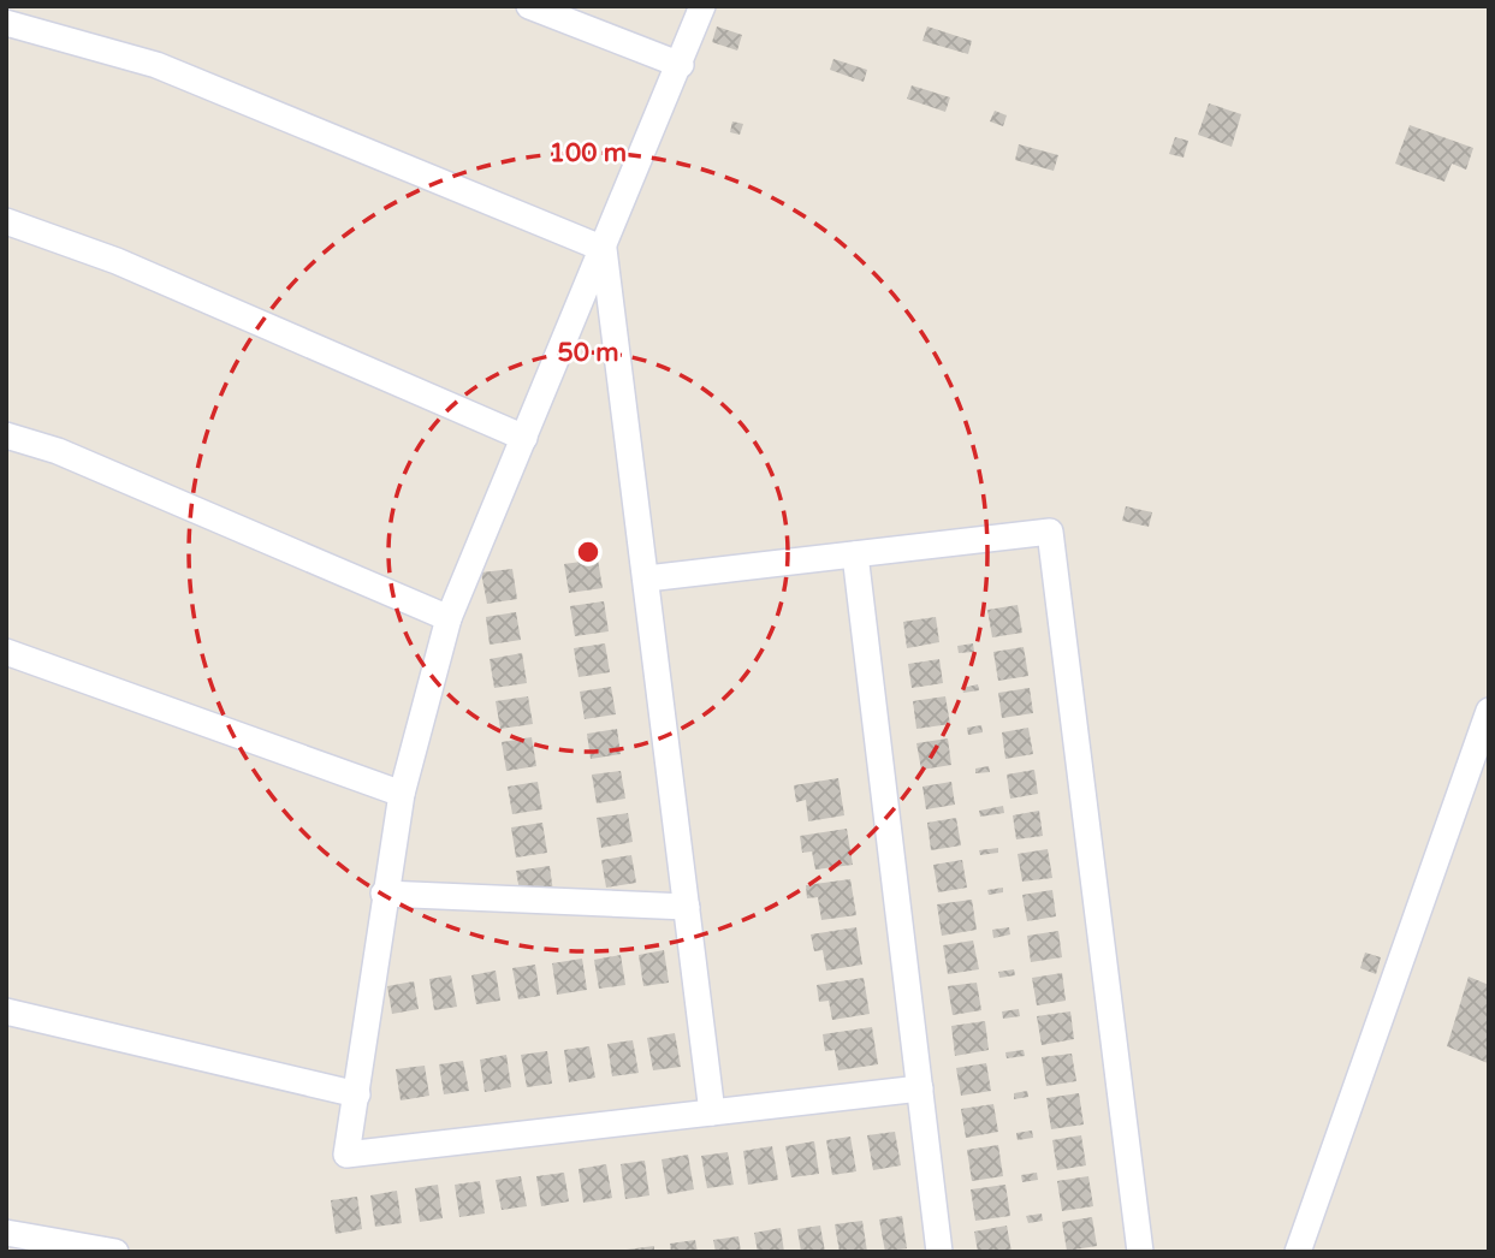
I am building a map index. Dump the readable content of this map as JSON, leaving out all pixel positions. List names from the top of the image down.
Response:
{
  "rings": ["100 m", "50 m"]
}
